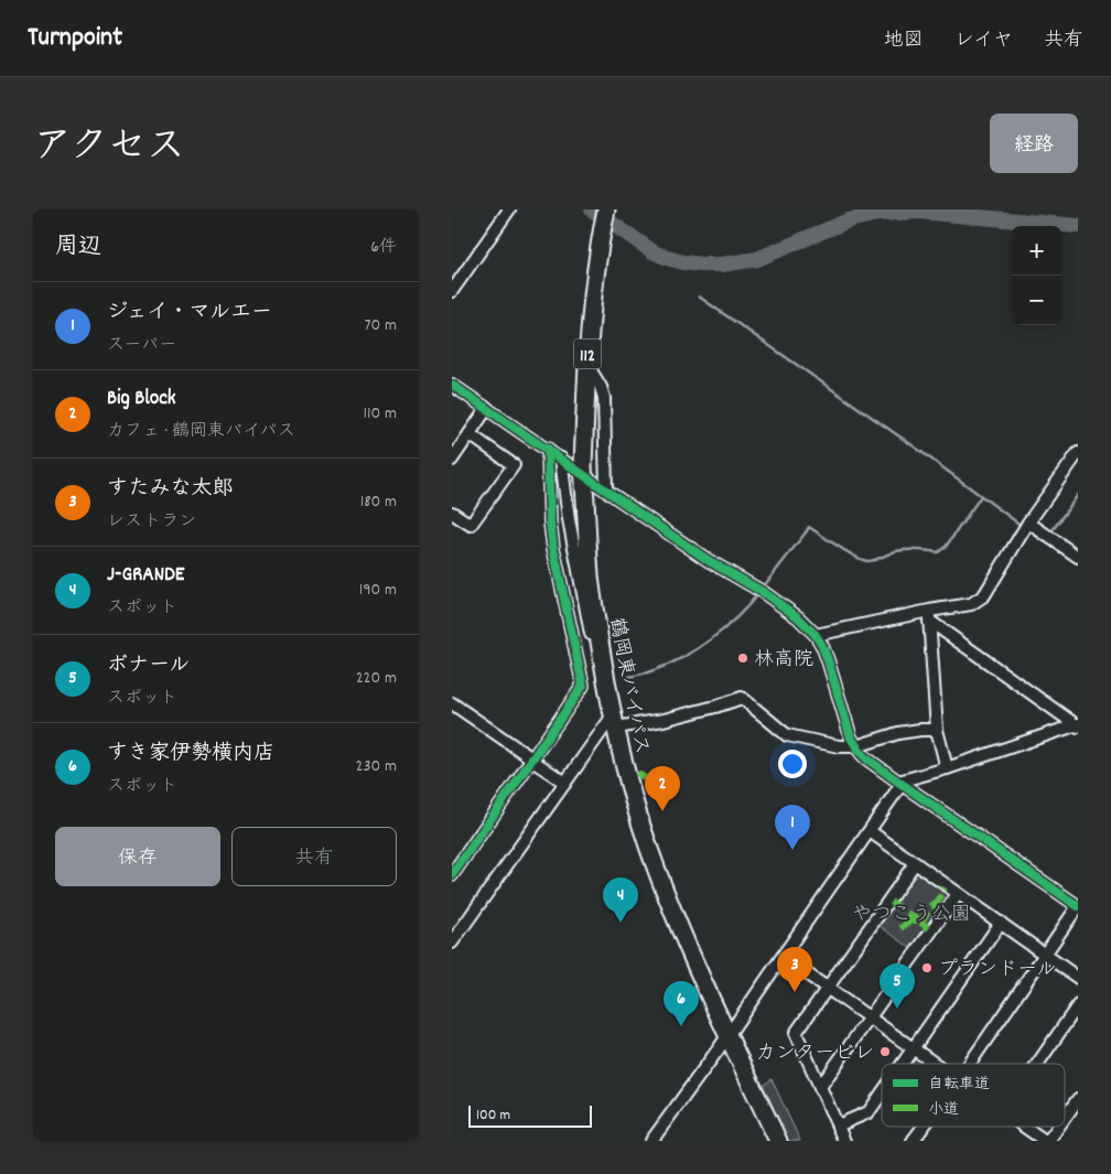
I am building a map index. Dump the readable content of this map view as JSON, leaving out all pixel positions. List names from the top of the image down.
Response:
{
  "streets": {
    "highway": ["112", "鶴岡東バイパス"]
  },
  "parks": ["やつこう公園"],
  "places": ["林高院", "プランドール", "カンタービレ"],
  "legend": ["自転車道", "小道"],
  "scale_bar": "100 m",
  "page": {
    "header": "Turnpoint",
    "nav": ["地図", "レイヤ", "共有"],
    "title": "アクセス",
    "buttons": [
      "経路",
      ["保存", "共有"]
    ],
    "heading": ["周辺", "6件"],
    "map_buttons": ["+", "−"],
    "list": [
      {
        "mark": "1",
        "name": "ジェイ・マルエー",
        "note": "スーパー",
        "value": "70 m"
      },
      {
        "mark": "2",
        "name": "Big Block",
        "note": "カフェ · 鶴岡東バイパス",
        "value": "110 m"
      },
      {
        "mark": "3",
        "name": "すたみな太郎",
        "note": "レストラン",
        "value": "180 m"
      },
      {
        "mark": "4",
        "name": "J-GRANDE",
        "note": "スポット",
        "value": "190 m"
      },
      {
        "mark": "5",
        "name": "ボナール",
        "note": "スポット",
        "value": "220 m"
      },
      {
        "mark": "6",
        "name": "すき家伊勢横内店",
        "note": "スポット",
        "value": "230 m"
      }
    ],
    "pins": [
      "2",
      "1",
      "4",
      "3",
      "5",
      "6"
    ],
    "scale": "100 m"
  }
}
